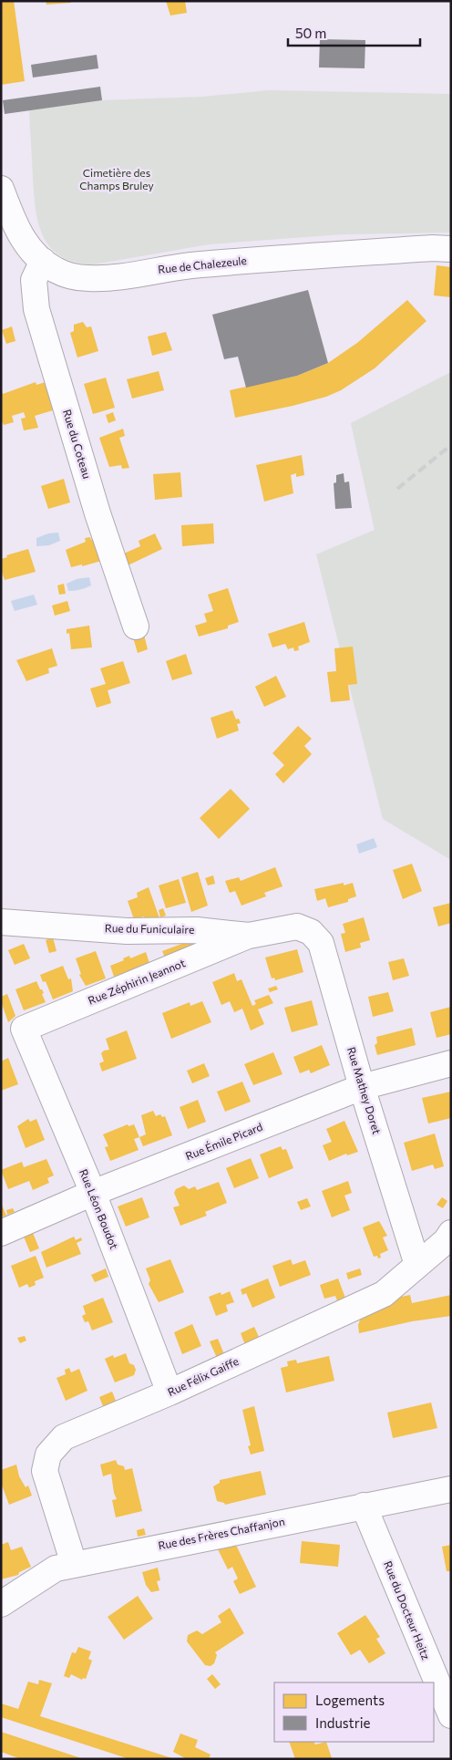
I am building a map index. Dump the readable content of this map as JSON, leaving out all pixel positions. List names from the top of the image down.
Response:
{
  "streets": {
    "street": [
      "Rue de Chalezeule",
      "Rue du Coteau",
      "Rue du Funiculaire",
      "Rue Zéphirin Jeannot",
      "Rue Mathey Doret",
      "Rue Émile Picard",
      "Rue Léon Boudot",
      "Rue Félix Gaiffe",
      "Rue des Frères Chaffanjon",
      "Rue du Docteur Heitz"
    ]
  },
  "crossings": [
    ["Rue de Chalezeule", "Rue du Coteau"],
    ["Rue du Funiculaire", "Rue Zéphirin Jeannot"],
    ["Rue du Funiculaire", "Rue Mathey Doret"],
    ["Rue Zéphirin Jeannot", "Rue Léon Boudot"],
    ["Rue Mathey Doret", "Rue Émile Picard"],
    ["Rue Mathey Doret", "Rue Félix Gaiffe"],
    ["Rue Émile Picard", "Rue Léon Boudot"],
    ["Rue Léon Boudot", "Rue Félix Gaiffe"],
    ["Rue Félix Gaiffe", "Rue des Frères Chaffanjon"],
    ["Rue des Frères Chaffanjon", "Rue du Docteur Heitz"]
  ],
  "parks": ["Cimetière des Champs Bruley"],
  "legend": ["Logements", "Industrie"],
  "scale_bar": "50 m"
}
